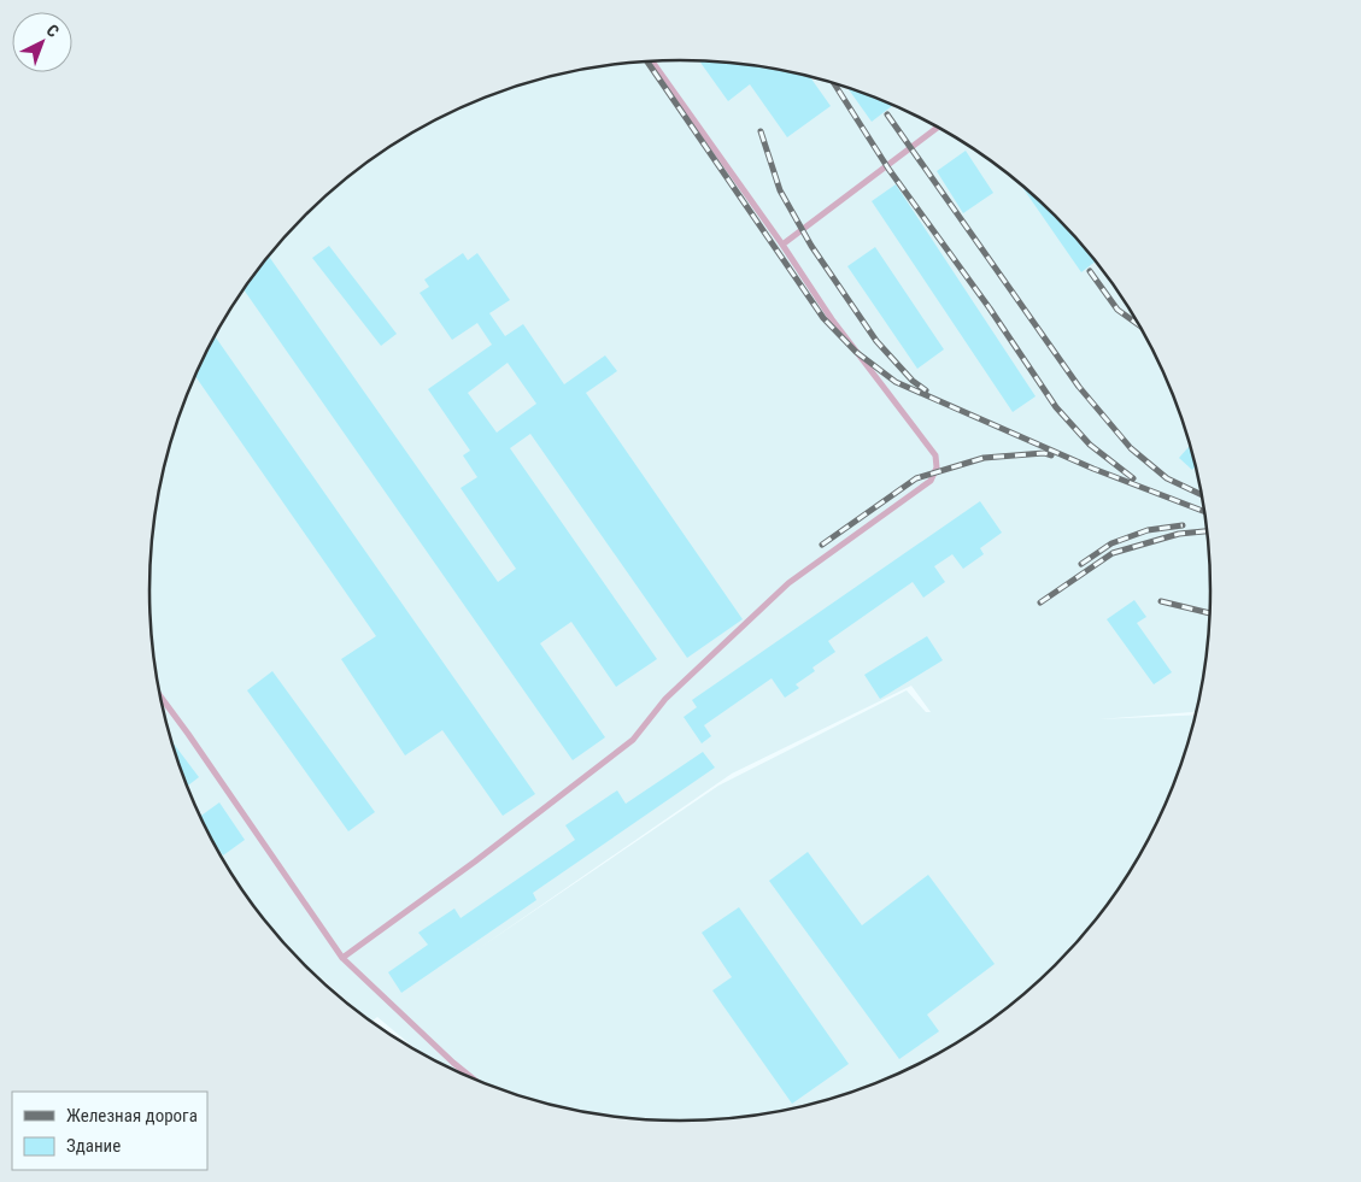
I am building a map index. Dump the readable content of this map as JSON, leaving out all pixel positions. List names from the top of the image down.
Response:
{
  "legend": ["Железная дорога", "Здание"],
  "north": "top right"
}
